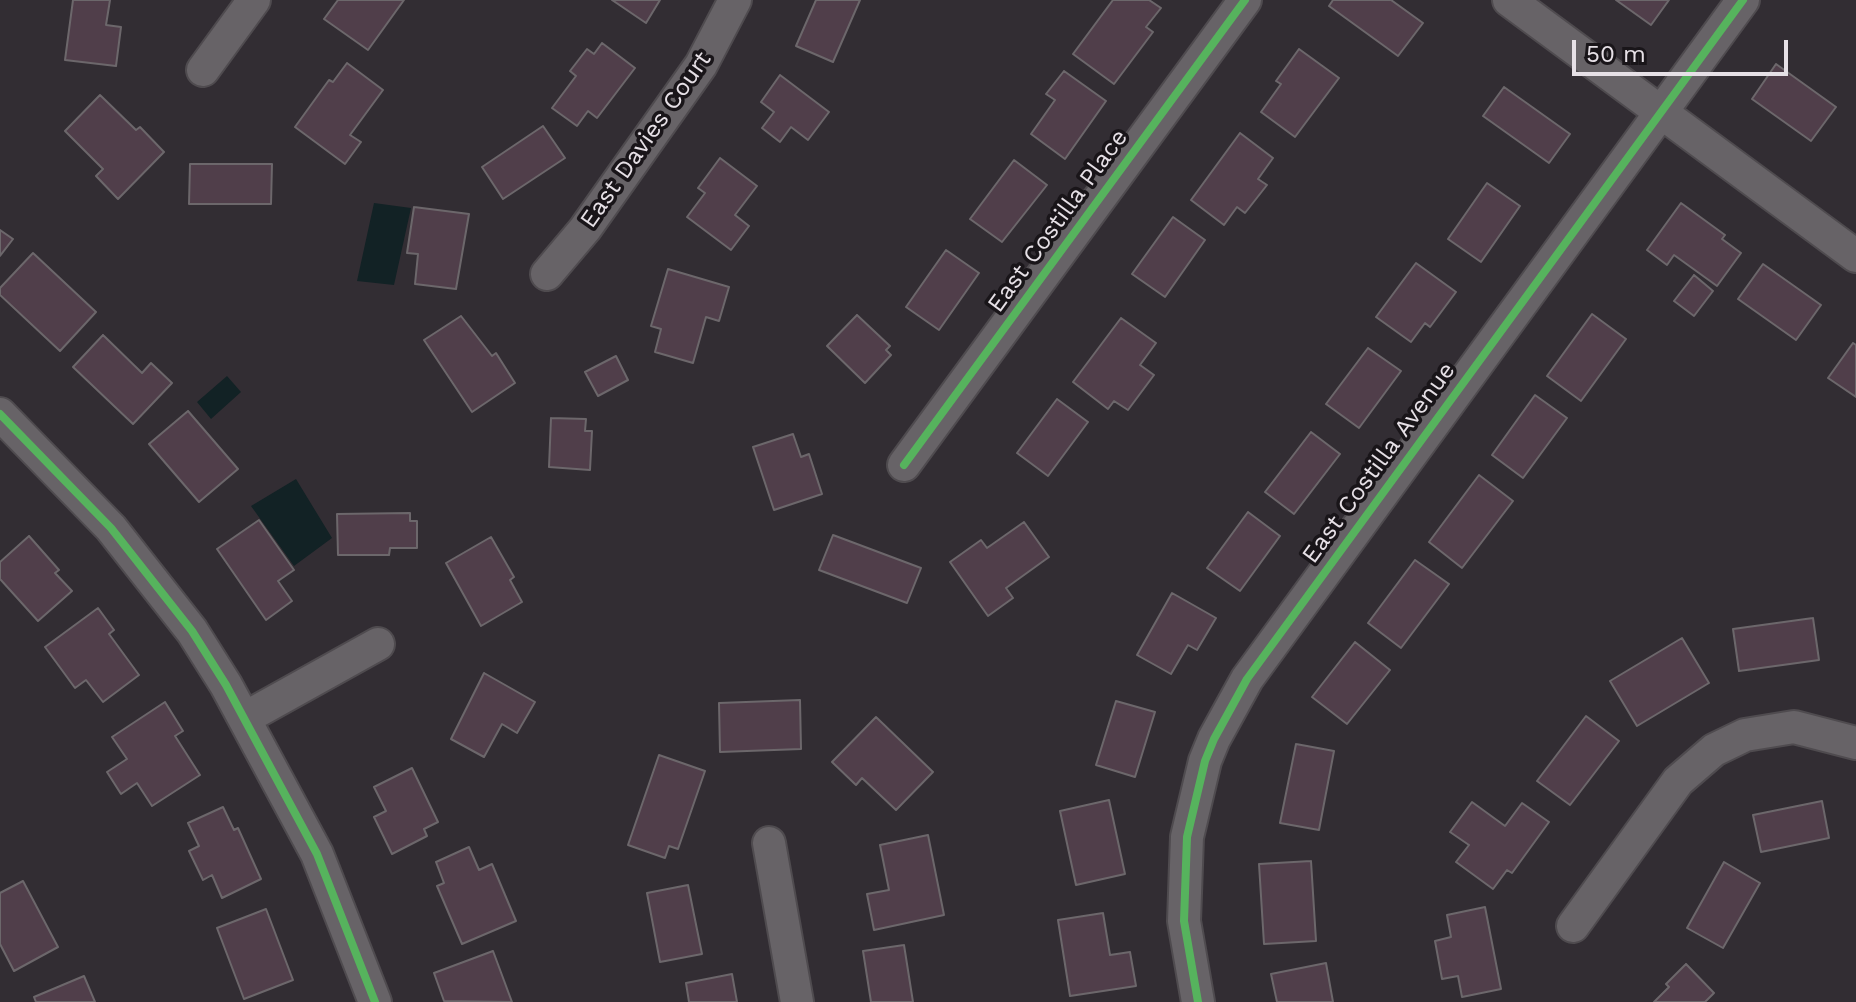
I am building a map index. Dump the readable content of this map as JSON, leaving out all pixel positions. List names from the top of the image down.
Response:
{
  "streets": {
    "street": ["East Davies Court", "East Costilla Place", "East Costilla Avenue"]
  },
  "scale_bar": "50 m"
}
